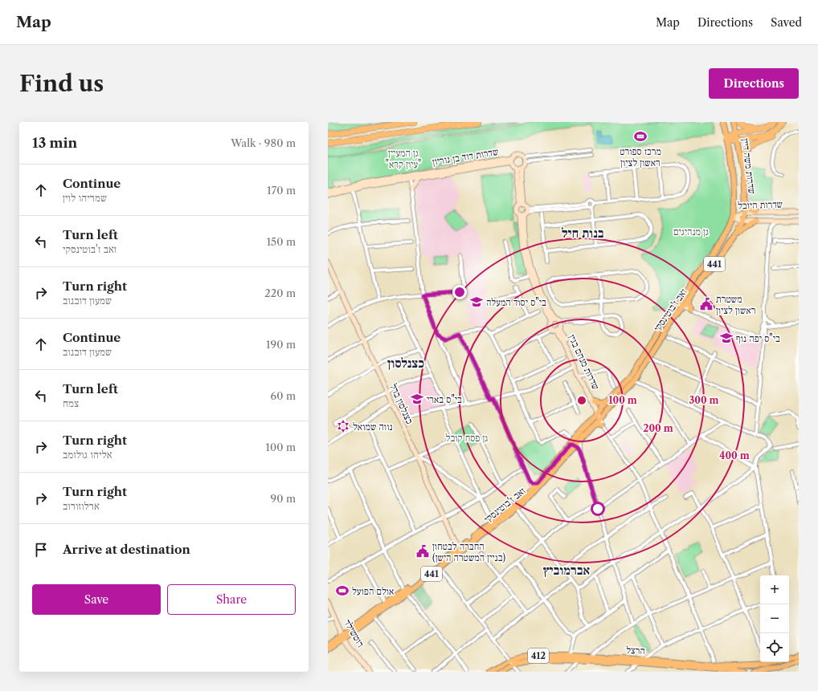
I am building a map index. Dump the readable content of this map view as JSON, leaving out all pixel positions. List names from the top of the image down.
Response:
{
  "streets": {
    "main road": [
      "שדרות משה דיין",
      "441",
      "זאב ז'בוטינסקי",
      "הרצל",
      "412"
    ],
    "street": [
      "שדרות דוד בן גוריון",
      "שדרות היובל",
      "שדרות מנחם בגין",
      "כצנלסון ברל",
      "רוטשילד"
    ]
  },
  "crossings": [
    ["שדרות משה דיין", "שדרות היובל"],
    ["שדרות משה דיין", "זאב ז'בוטינסקי"],
    ["שדרות היובל", "זאב ז'בוטינסקי"],
    ["זאב ז'בוטינסקי", "שדרות מנחם בגין"],
    ["זאב ז'בוטינסקי", "כצנלסון ברל"],
    ["זאב ז'בוטינסקי", "רוטשילד"]
  ],
  "districts": ["בנות חיל", "כצנלסון", "אברמוביץ"],
  "parks": ["גן המעיין \"עיון קרא\"", "גן מנהיגים", "גן פסח קובל"],
  "places": {
    "sports": ["מרכז ספורט ראשון לציון", "אולם הפועל"],
    "school or university": ["בי\"ס יסוד המעלה", "בי\"ס יפה נוף", "בי\"ס בארי"],
    "public building": ["משטרת ראשון לציון", "החברה לבטחון (בניין המשטרה הישן)"],
    "synagogue": ["נווה שמואל"]
  },
  "page": {
    "header": "Map",
    "nav": ["Map", "Directions", "Saved"],
    "buttons": [
      "Directions",
      ["Save", "Share"]
    ],
    "title": "Find us",
    "heading": ["13 min", "Walk · 980 m"],
    "list": [
      ["Continue", "שמריהו לוין", "170 m"],
      ["Turn left", "זאב ז'בוטינסקי", "150 m"],
      ["Turn right", "שמעון דובנוב", "220 m"],
      ["Continue", "שמעון דובנוב", "190 m"],
      ["Turn left", "צמח", "60 m"],
      ["Turn right", "אליהו גולומב", "100 m"],
      ["Turn right", "ארלוזורוב", "90 m"],
      "Arrive at destination"
    ],
    "map_buttons": ["+", "−"]
  },
  "rings": [
    "100 m",
    "300 m",
    "200 m",
    "400 m"
  ]
}
